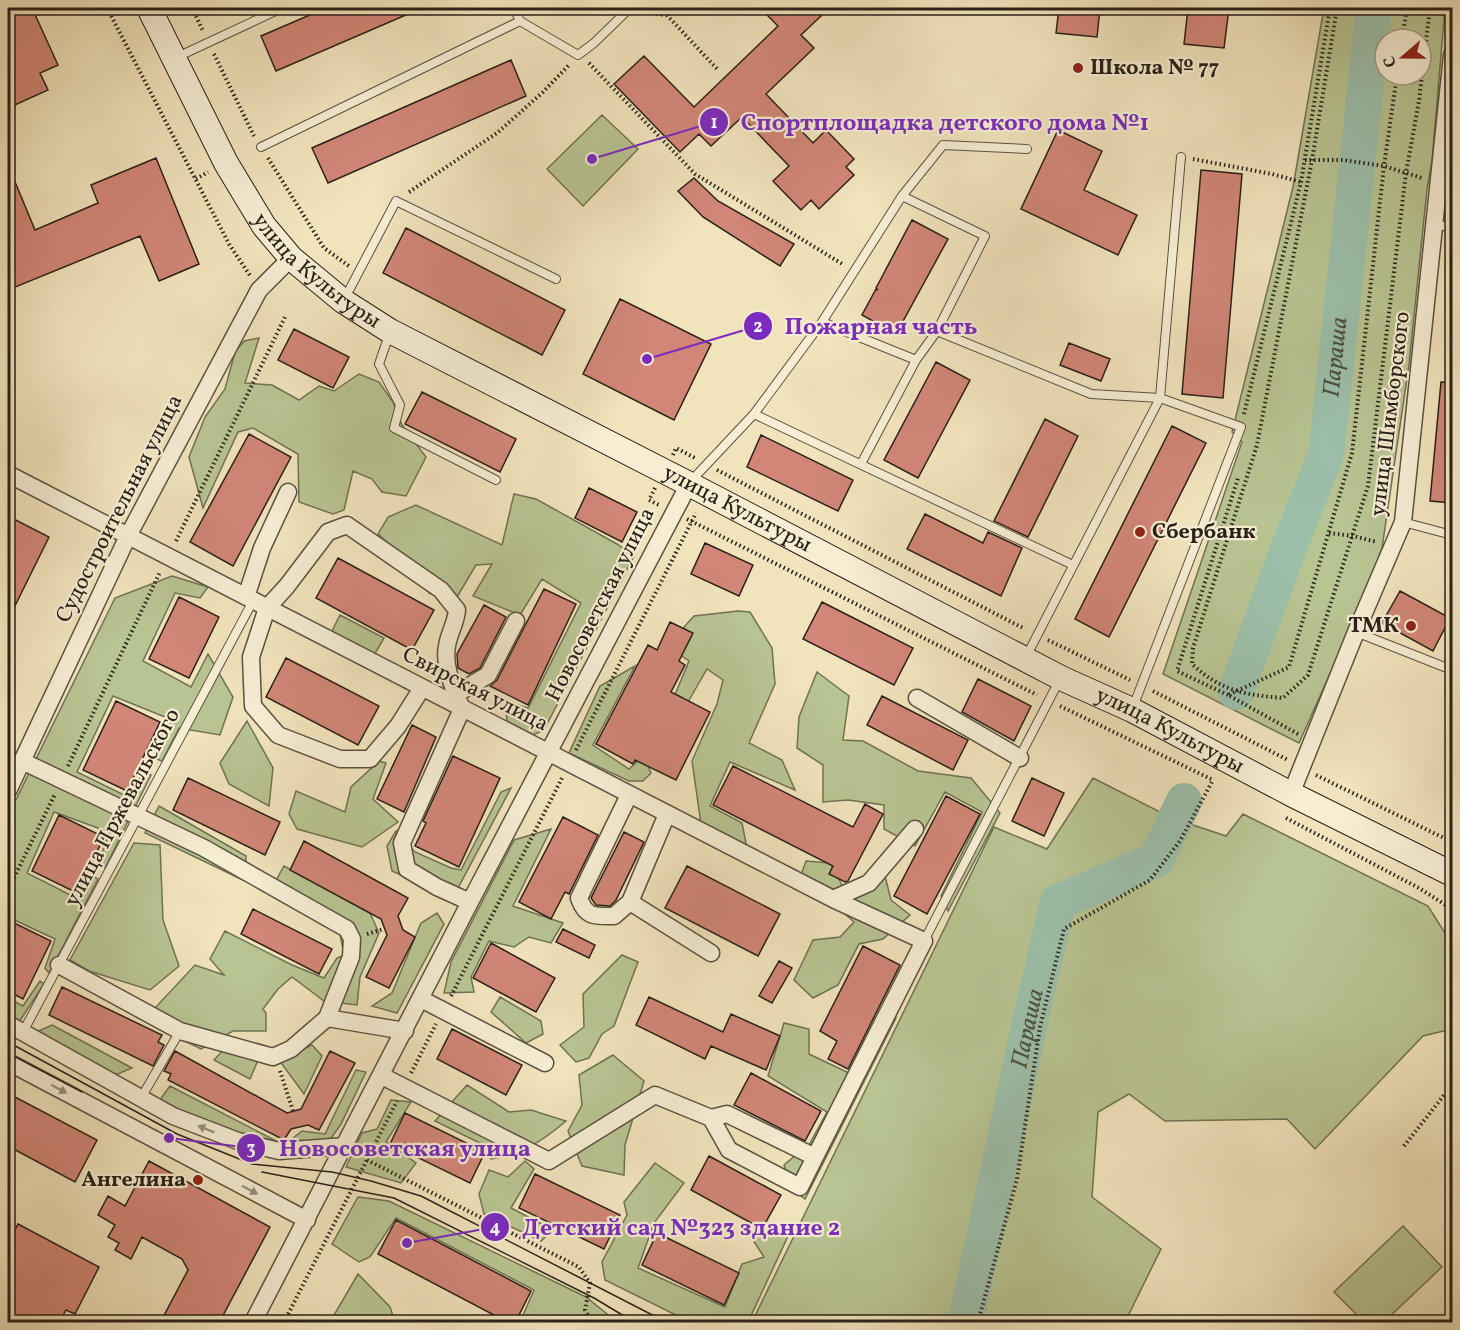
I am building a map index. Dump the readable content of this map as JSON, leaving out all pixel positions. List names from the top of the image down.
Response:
{
  "streets": {
    "main road": ["улица Культуры"],
    "street": [
      "улица Шимборского",
      "Судостроительная улица",
      "Новосоветская улица",
      "Свирская улица"
    ],
    "lane": ["улица Пржевальского"]
  },
  "crossings": [
    ["улица Культуры", "улица Шимборского"],
    ["улица Культуры", "Судостроительная улица"],
    ["улица Культуры", "Новосоветская улица"],
    ["Судостроительная улица", "Свирская улица"],
    ["Новосоветская улица", "Свирская улица"],
    ["Свирская улица", "улица Пржевальского"]
  ],
  "water": ["Параша"],
  "places": [
    "Школа № 77",
    "Спортплощадка детского дома №1",
    "Пожарная часть",
    "Сбербанк",
    "ТМК",
    "Новосоветская улица",
    "Ангелина",
    "Детский сад №323 здание 2"
  ],
  "north": "left"
}
